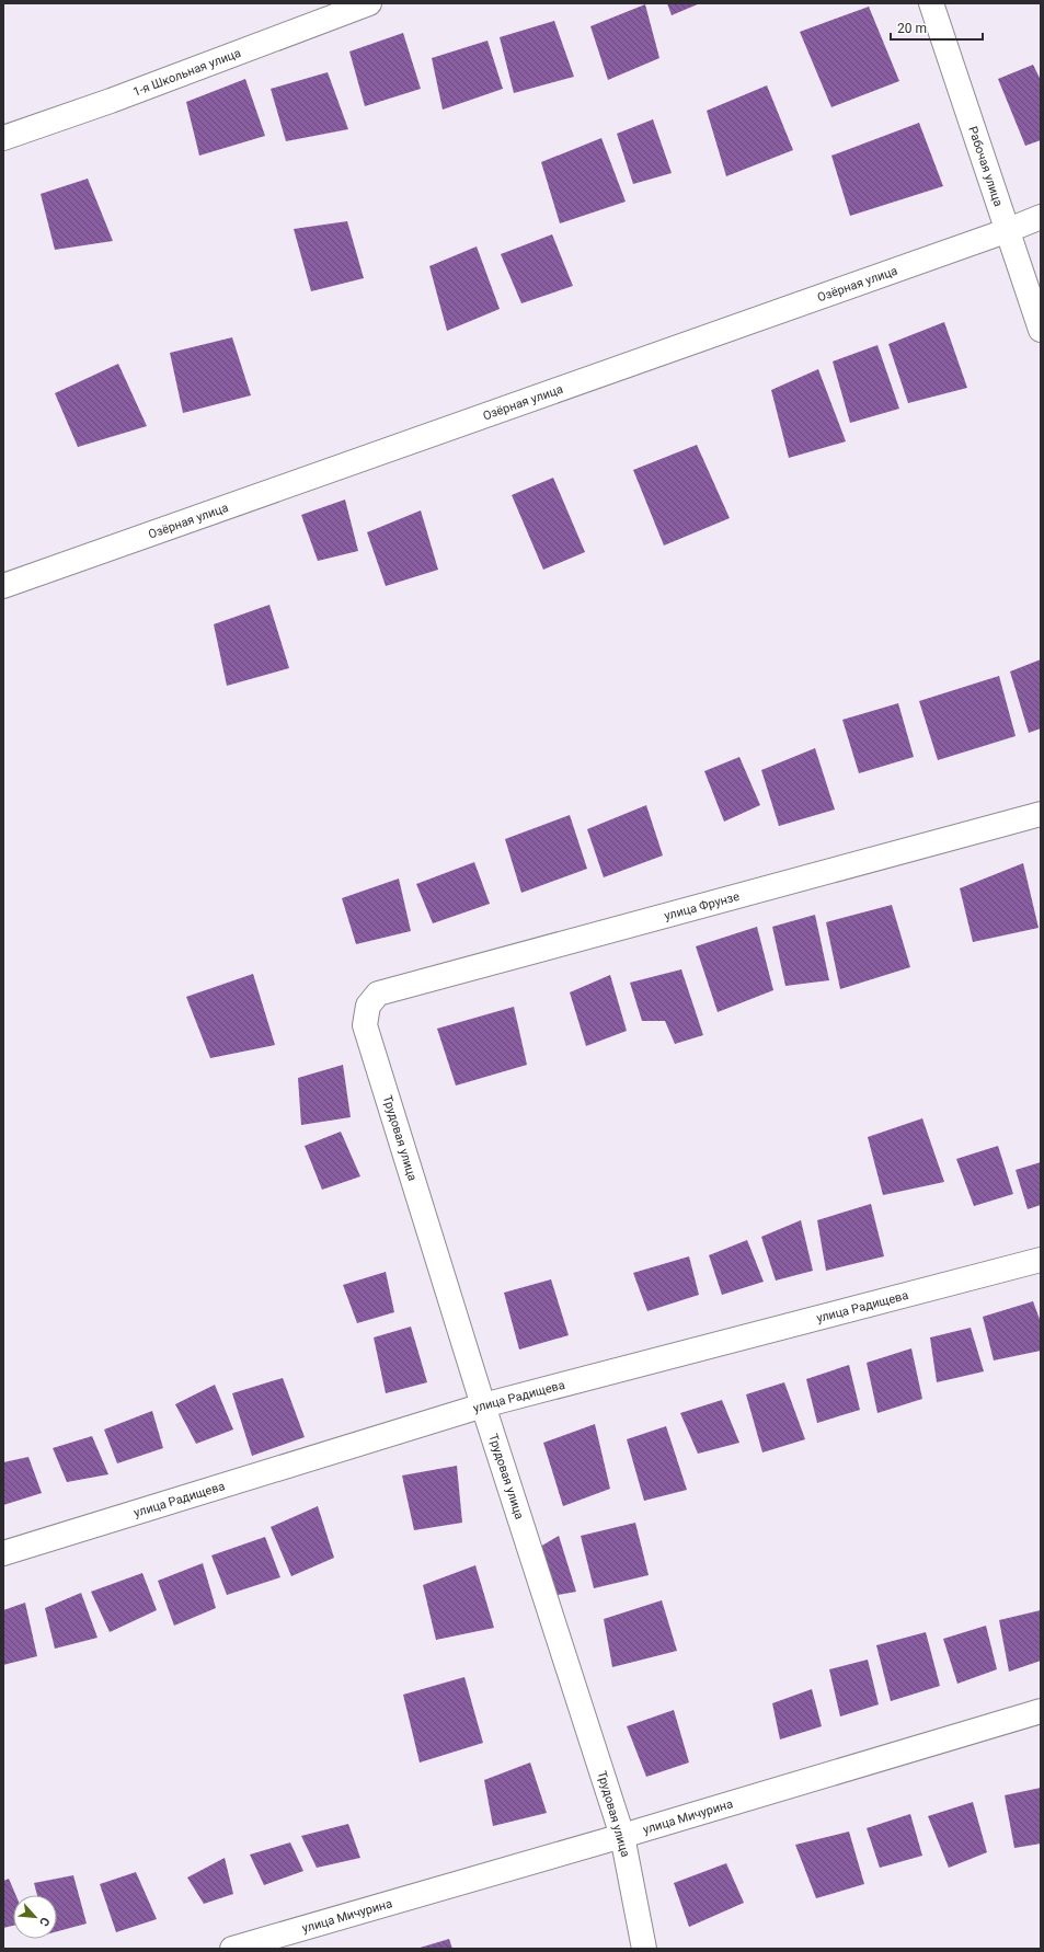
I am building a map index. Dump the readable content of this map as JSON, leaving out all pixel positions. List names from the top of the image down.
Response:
{
  "streets": {
    "street": [
      "1-я Школьная улица",
      "Рабочая улица",
      "Озёрная улица",
      "улица Фрунзе",
      "Трудовая улица",
      "улица Радищева",
      "улица Мичурина"
    ]
  },
  "crossings": [
    ["Рабочая улица", "Озёрная улица"],
    ["улица Фрунзе", "Трудовая улица"],
    ["Трудовая улица", "улица Радищева"],
    ["Трудовая улица", "улица Мичурина"]
  ],
  "scale_bar": "20 m",
  "north": "bottom right"
}
